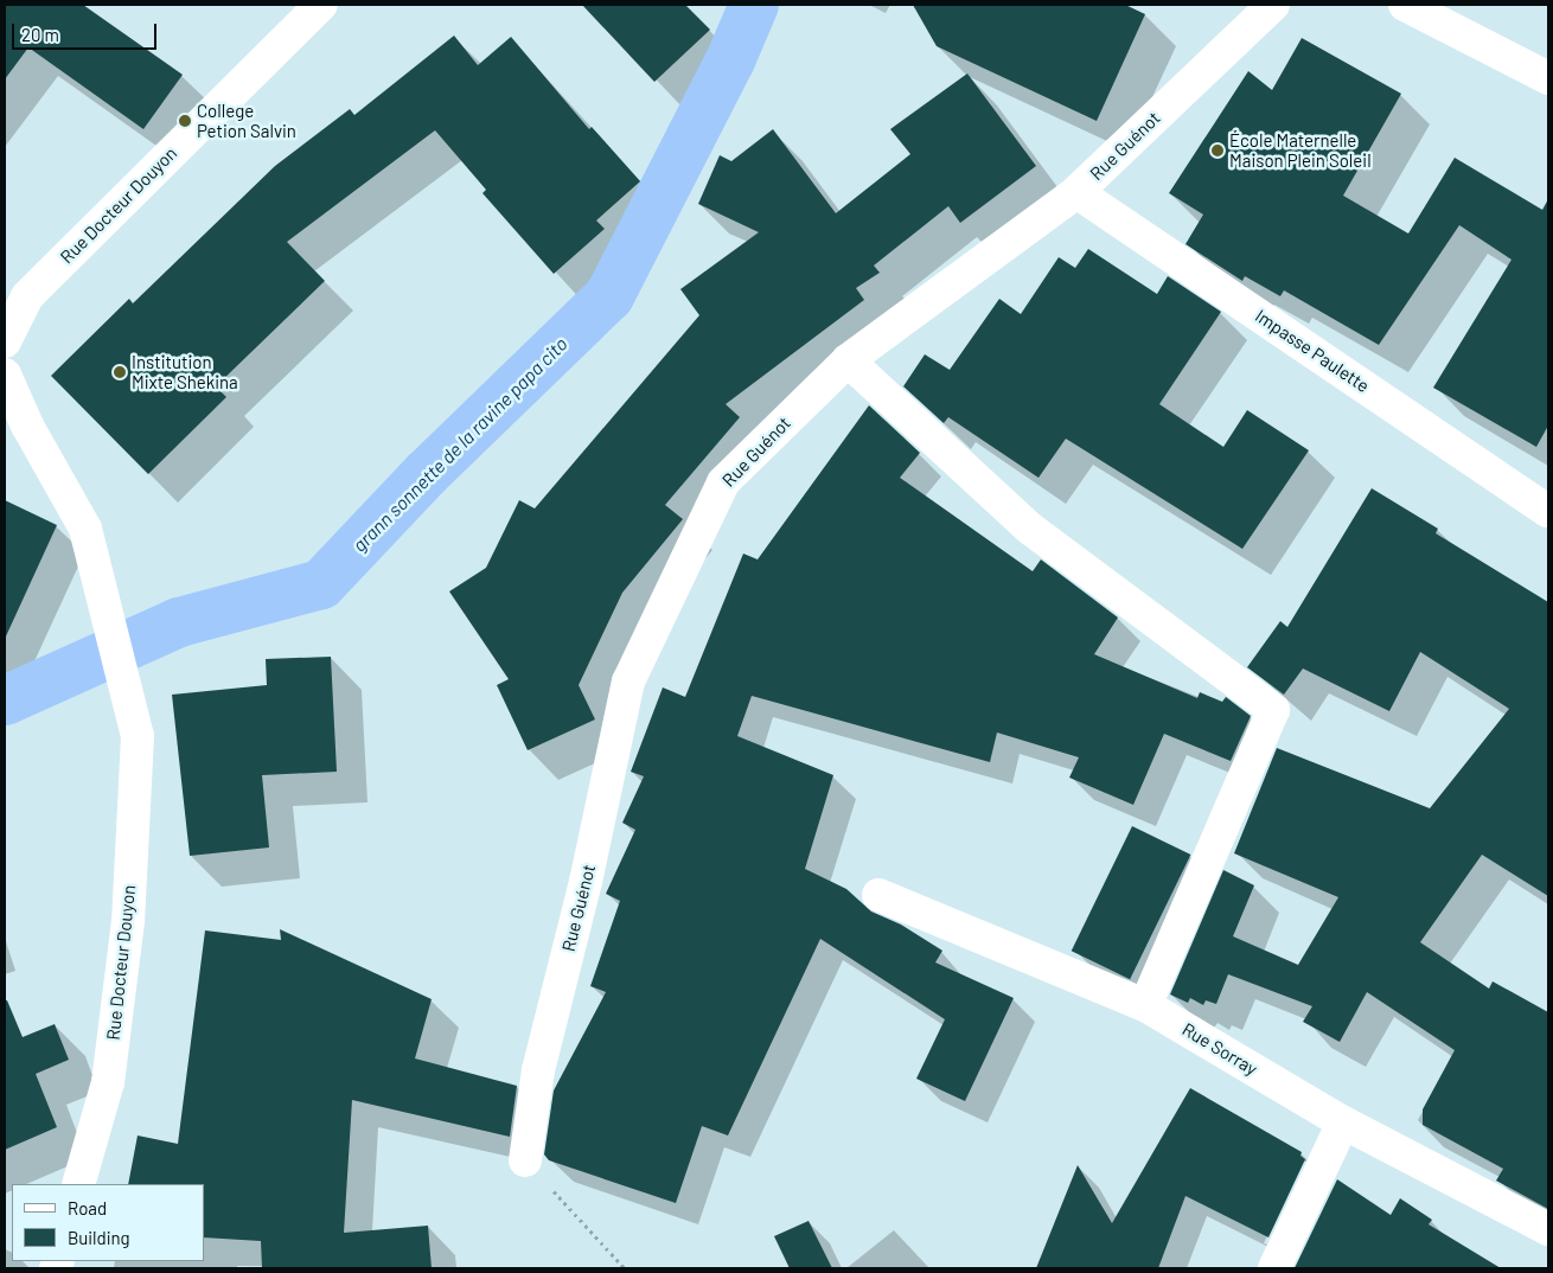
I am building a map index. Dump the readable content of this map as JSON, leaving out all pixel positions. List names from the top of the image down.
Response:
{
  "streets": {
    "street": [
      "Rue Guénot",
      "Rue Docteur Douyon",
      "Impasse Paulette",
      "Rue Sorray"
    ]
  },
  "crossings": [
    ["Rue Guénot", "Impasse Paulette"]
  ],
  "water": ["grann sonnette de la ravine papa cito"],
  "places": ["College Petion Salvin", "École Maternelle Maison Plein Soleil", "Institution Mixte Shekina"],
  "legend": ["Road", "Building"],
  "scale_bar": "20 m"
}
